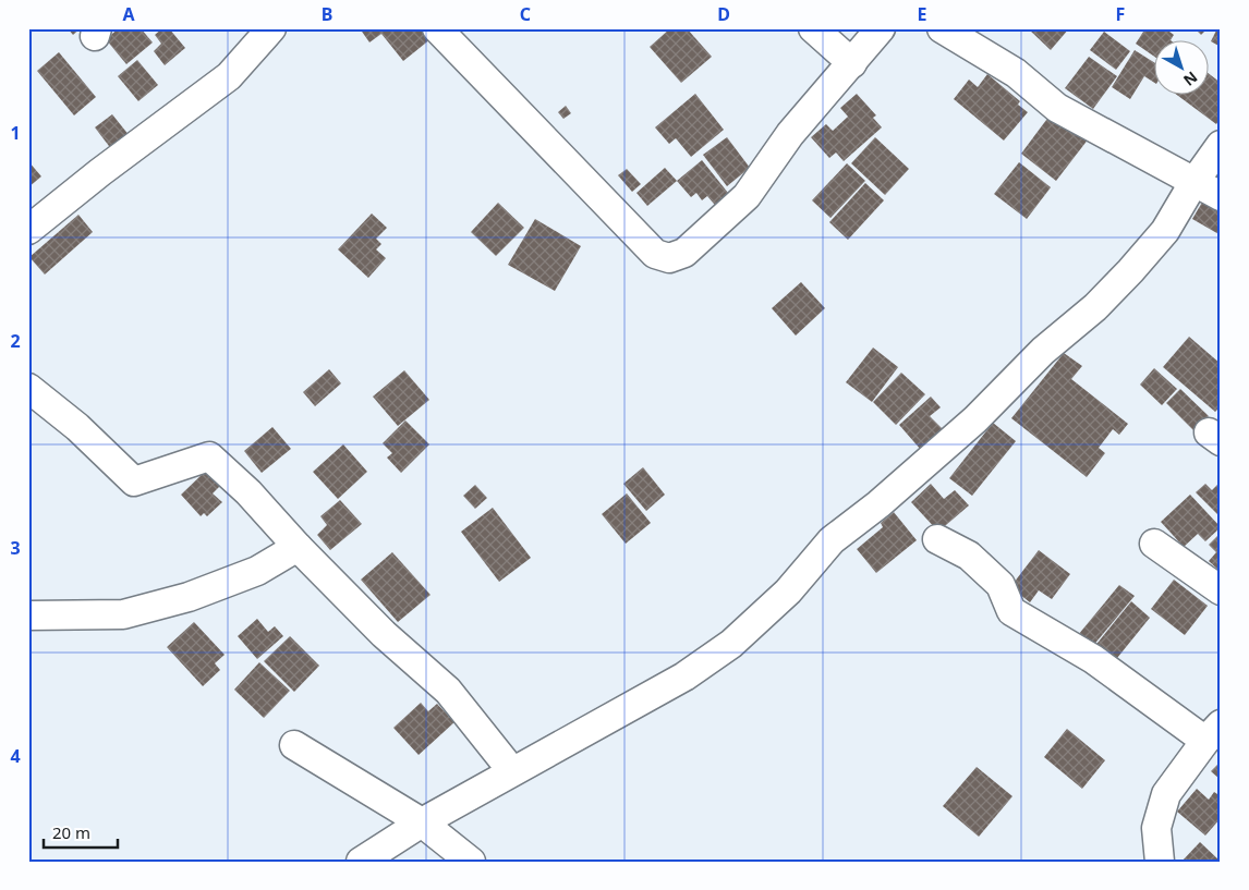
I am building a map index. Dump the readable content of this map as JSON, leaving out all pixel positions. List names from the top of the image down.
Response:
{
  "scale_bar": "20 m",
  "north": "bottom right",
  "grid": {
    "columns": [
      "A",
      "B",
      "C",
      "D",
      "E",
      "F"
    ],
    "rows": [
      "1",
      "2",
      "3",
      "4"
    ]
  }
}
